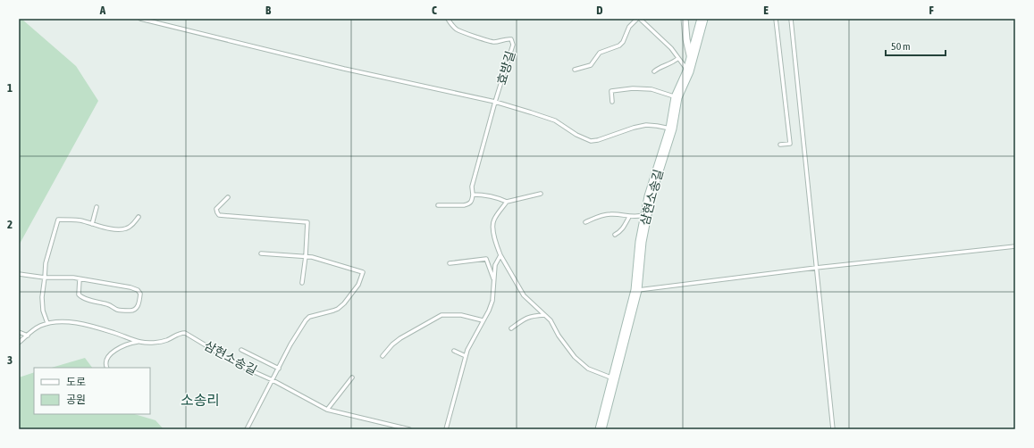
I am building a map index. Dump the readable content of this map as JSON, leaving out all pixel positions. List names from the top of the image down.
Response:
{
  "streets": {
    "street": ["삼현소송길"],
    "lane": ["효방길"]
  },
  "districts": ["소송리"],
  "legend": ["도로", "공원"],
  "scale_bar": "50 m",
  "grid": {
    "columns": [
      "A",
      "B",
      "C",
      "D",
      "E",
      "F"
    ],
    "rows": ["1", "2", "3"]
  }
}
